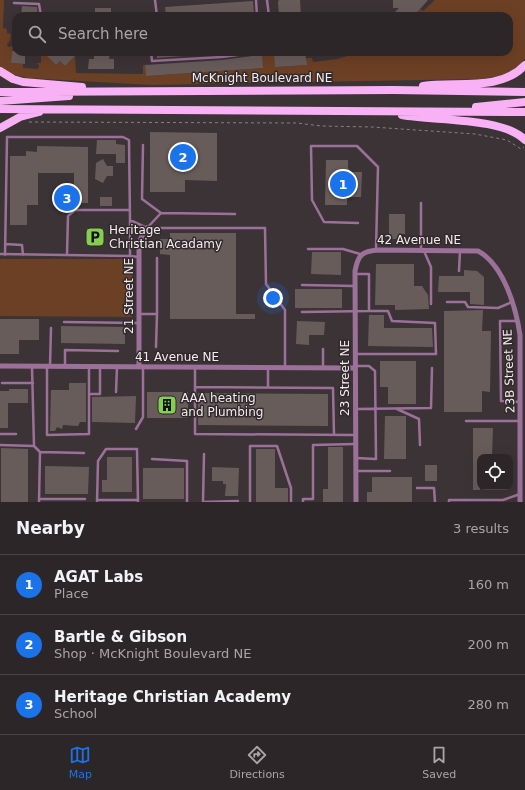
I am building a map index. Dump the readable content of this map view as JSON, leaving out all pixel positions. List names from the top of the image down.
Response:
{
  "streets": {
    "main road": ["McKnight Boulevard NE"],
    "street": [
      "42 Avenue NE",
      "21 Street NE",
      "41 Avenue NE",
      "23B Street NE",
      "23 Street NE"
    ]
  },
  "crossings": [
    ["42 Avenue NE", "23B Street NE"],
    ["42 Avenue NE", "23 Street NE"],
    ["21 Street NE", "41 Avenue NE"],
    ["41 Avenue NE", "23 Street NE"]
  ],
  "places": {
    "parking": ["Heritage Christian Acadamy"],
    "building": ["AAA heating and Plumbing"]
  },
  "page": {
    "search": "Search here",
    "pins": ["2", "1", "3"],
    "heading": ["Nearby", "3 results"],
    "list": [
      {
        "mark": "1",
        "name": "AGAT Labs",
        "note": "Place",
        "value": "160 m"
      },
      {
        "mark": "2",
        "name": "Bartle & Gibson",
        "note": "Shop · McKnight Boulevard NE",
        "value": "200 m"
      },
      {
        "mark": "3",
        "name": "Heritage Christian Academy",
        "note": "School",
        "value": "280 m"
      }
    ],
    "nav": ["Map", "Directions", "Saved"]
  }
}
